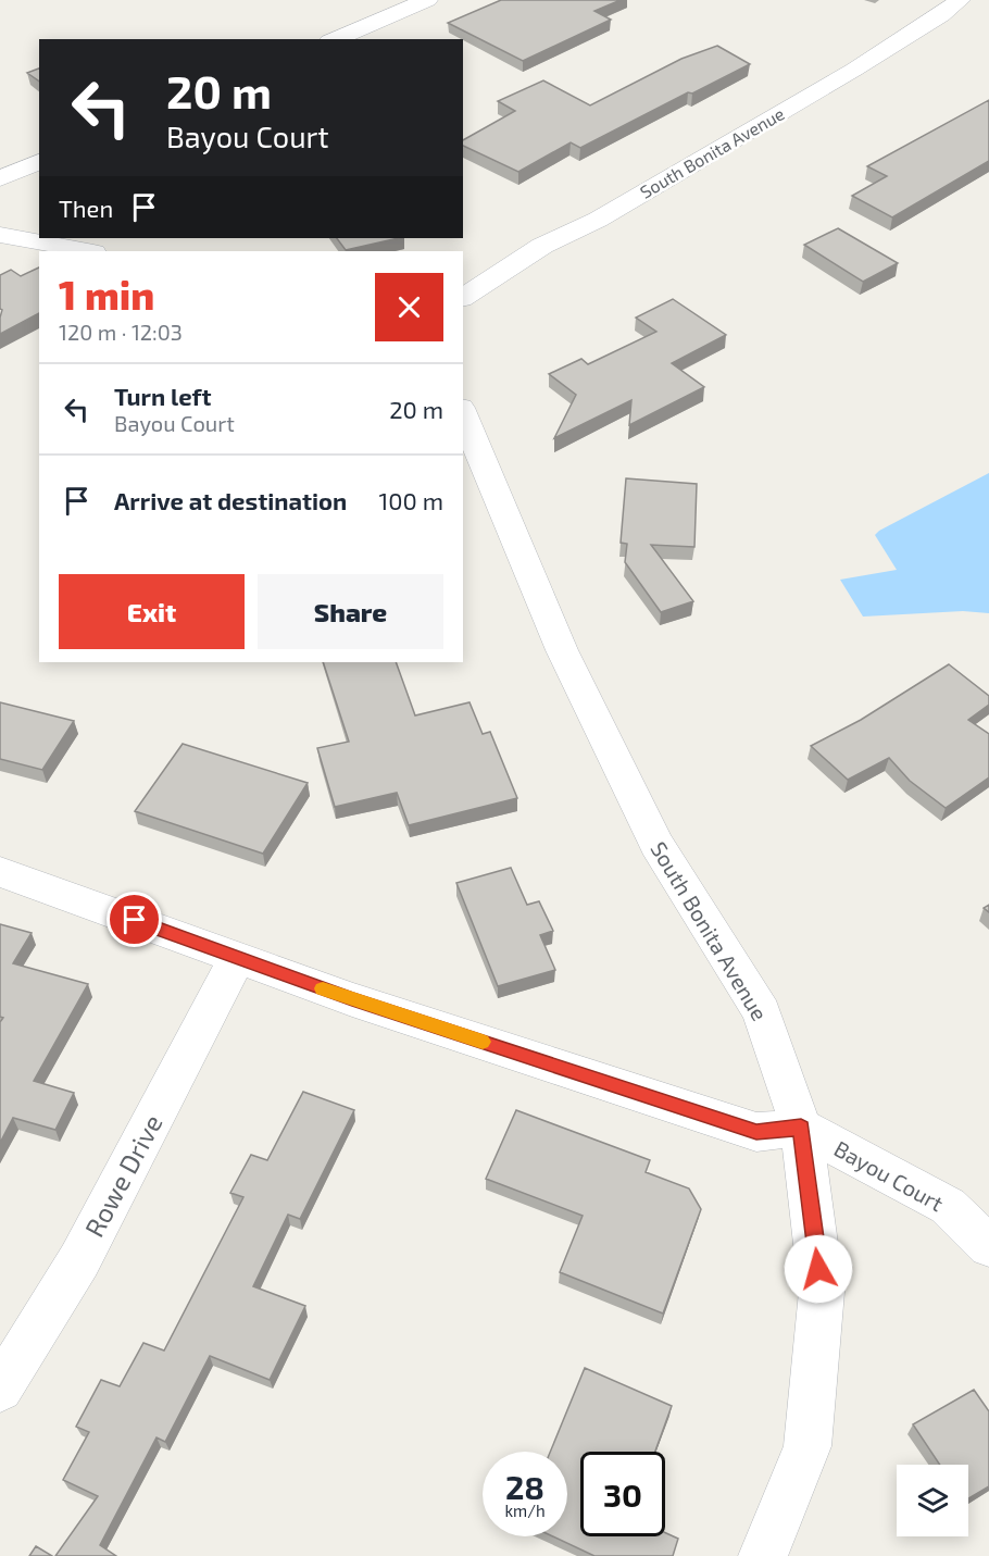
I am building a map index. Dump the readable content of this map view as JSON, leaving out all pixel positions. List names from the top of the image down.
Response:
{
  "streets": {
    "street": ["South Bonita Avenue", "Rowe Drive", "Bayou Court"]
  },
  "crossings": [
    ["South Bonita Avenue", "Bayou Court"]
  ],
  "page": {
    "turn": ["20 m", "Bayou Court"],
    "then": "Then",
    "heading": ["1 min", "120 m · 12:03"],
    "list": [
      {
        "name": "Turn left",
        "note": "Bayou Court",
        "value": "20 m"
      },
      {
        "name": "Arrive at destination",
        "value": "100 m"
      }
    ],
    "buttons": ["Exit", "Share"],
    "speed": "28 km/h",
    "limit": "30"
  }
}
